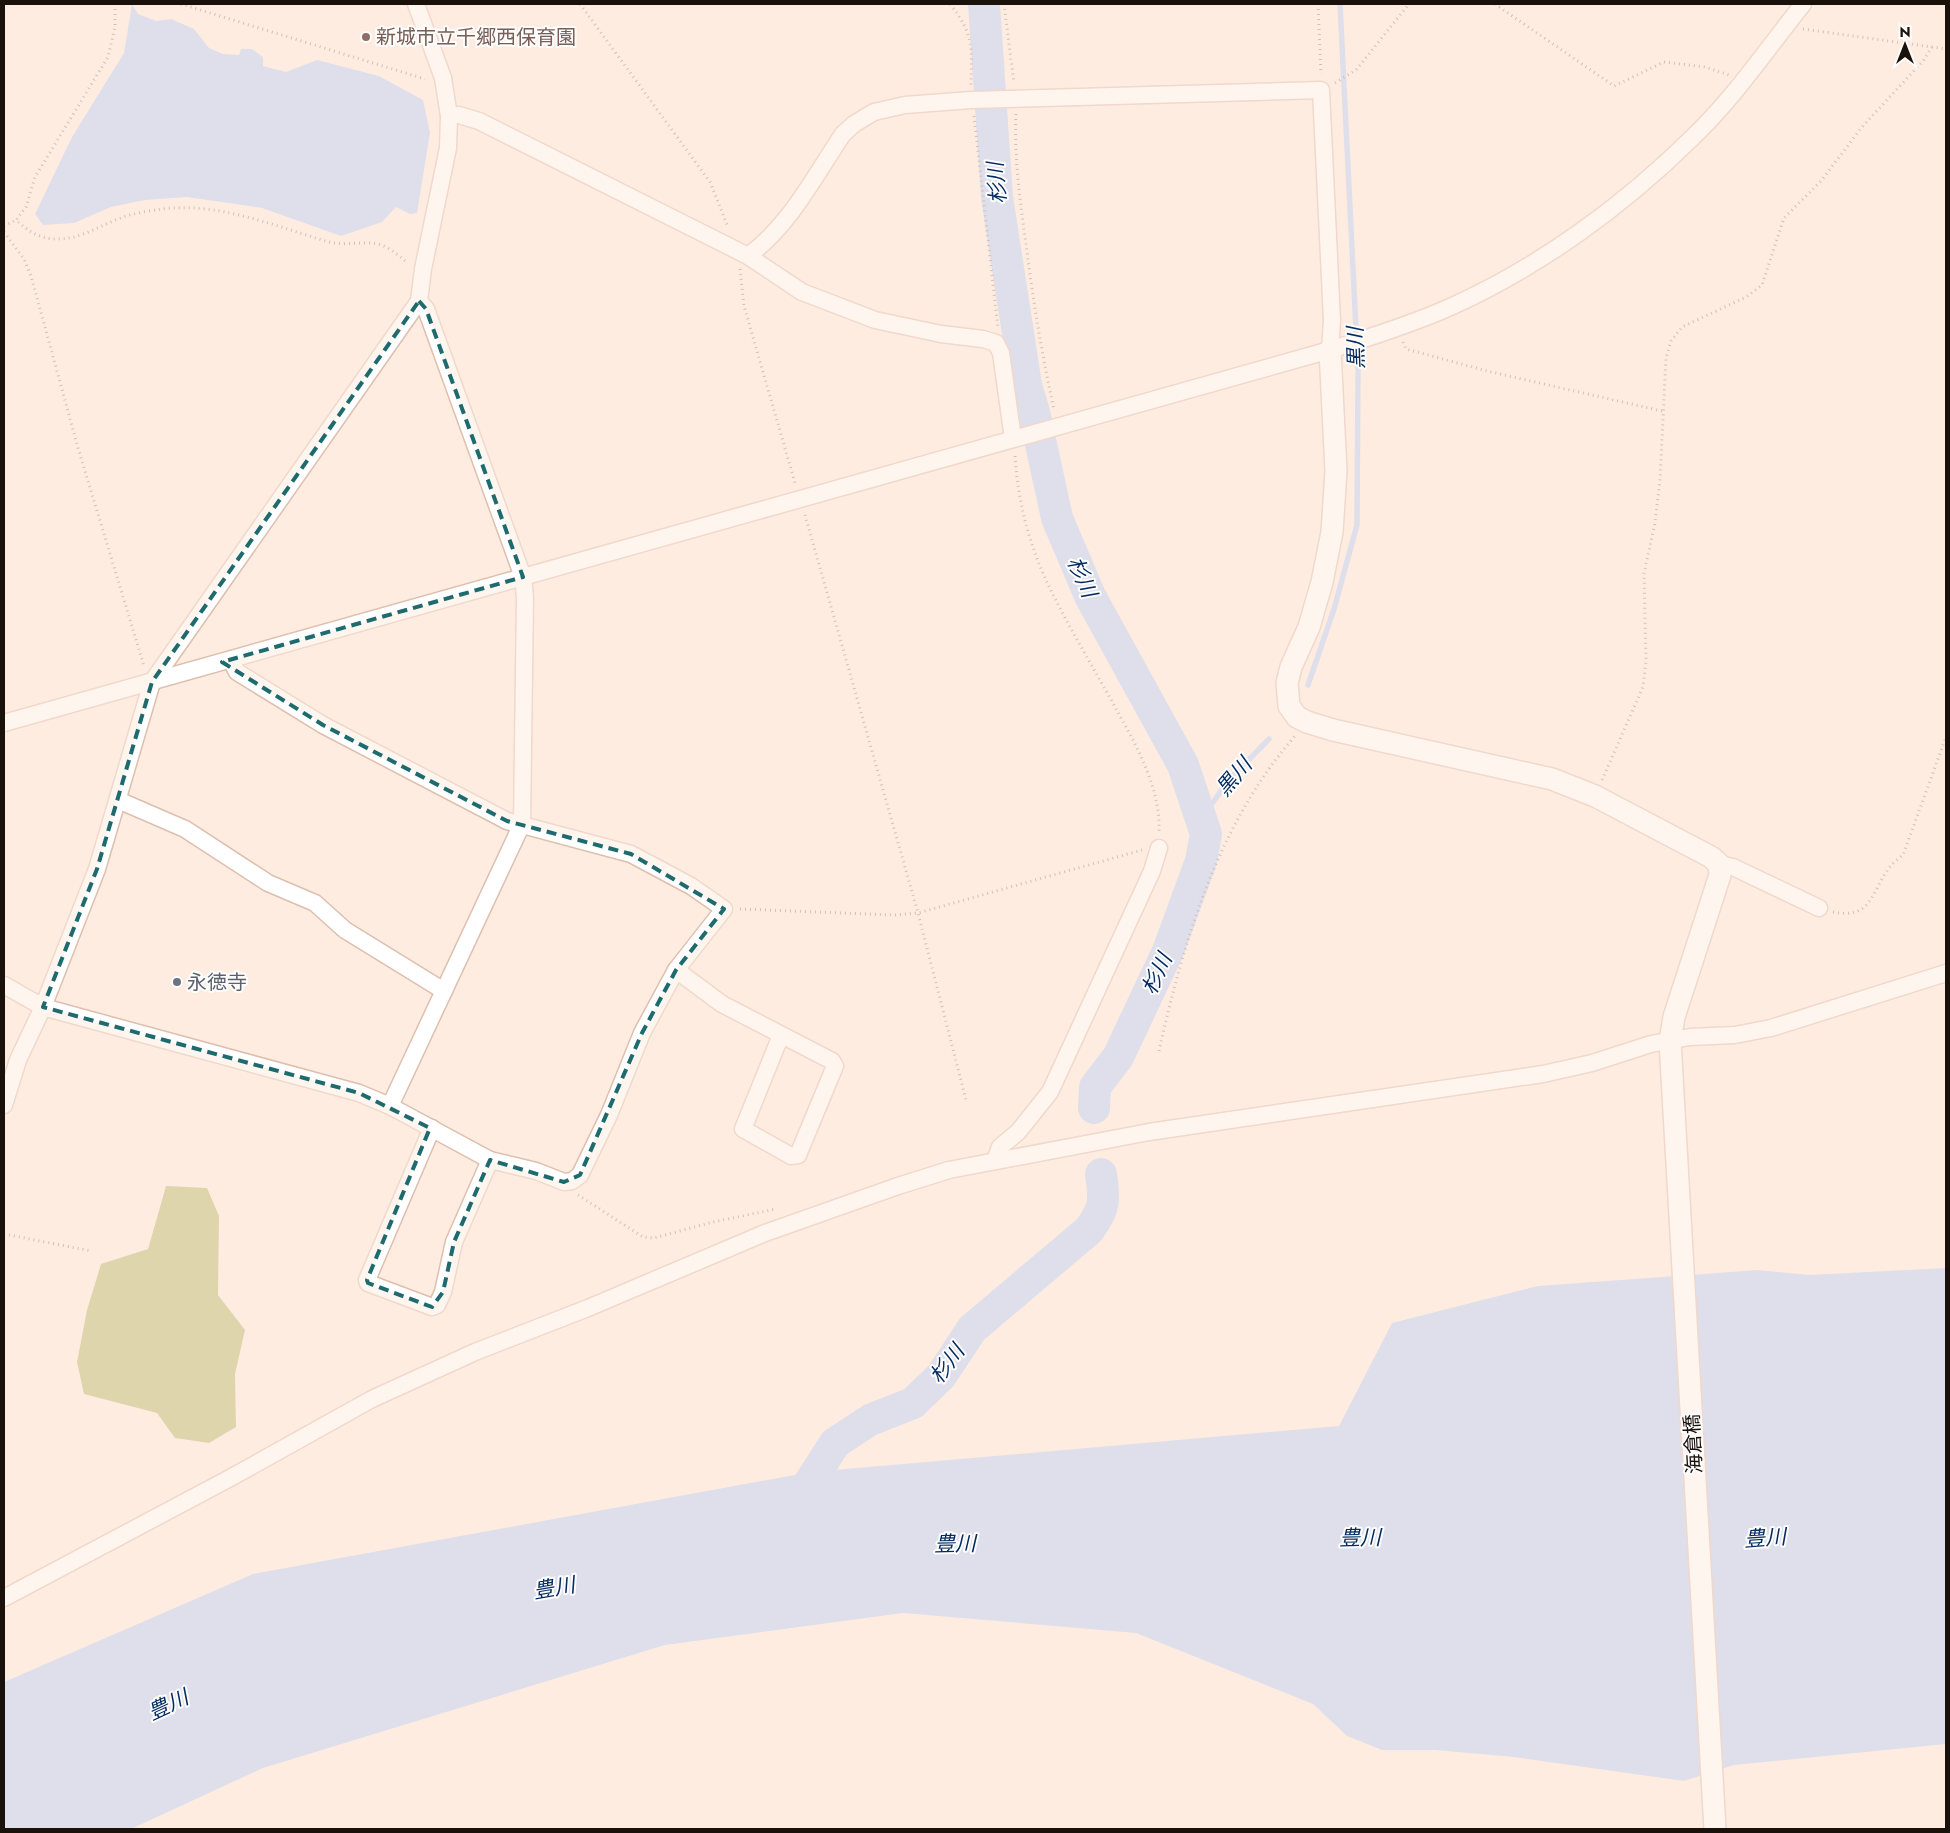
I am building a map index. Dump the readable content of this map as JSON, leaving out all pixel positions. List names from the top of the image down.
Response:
{
  "streets": {
    "street": ["海倉橋"]
  },
  "water": ["杉川", "黒川", "豊川"],
  "places": ["新城市立千郷西保育園", "永徳寺"],
  "north": "top"
}
